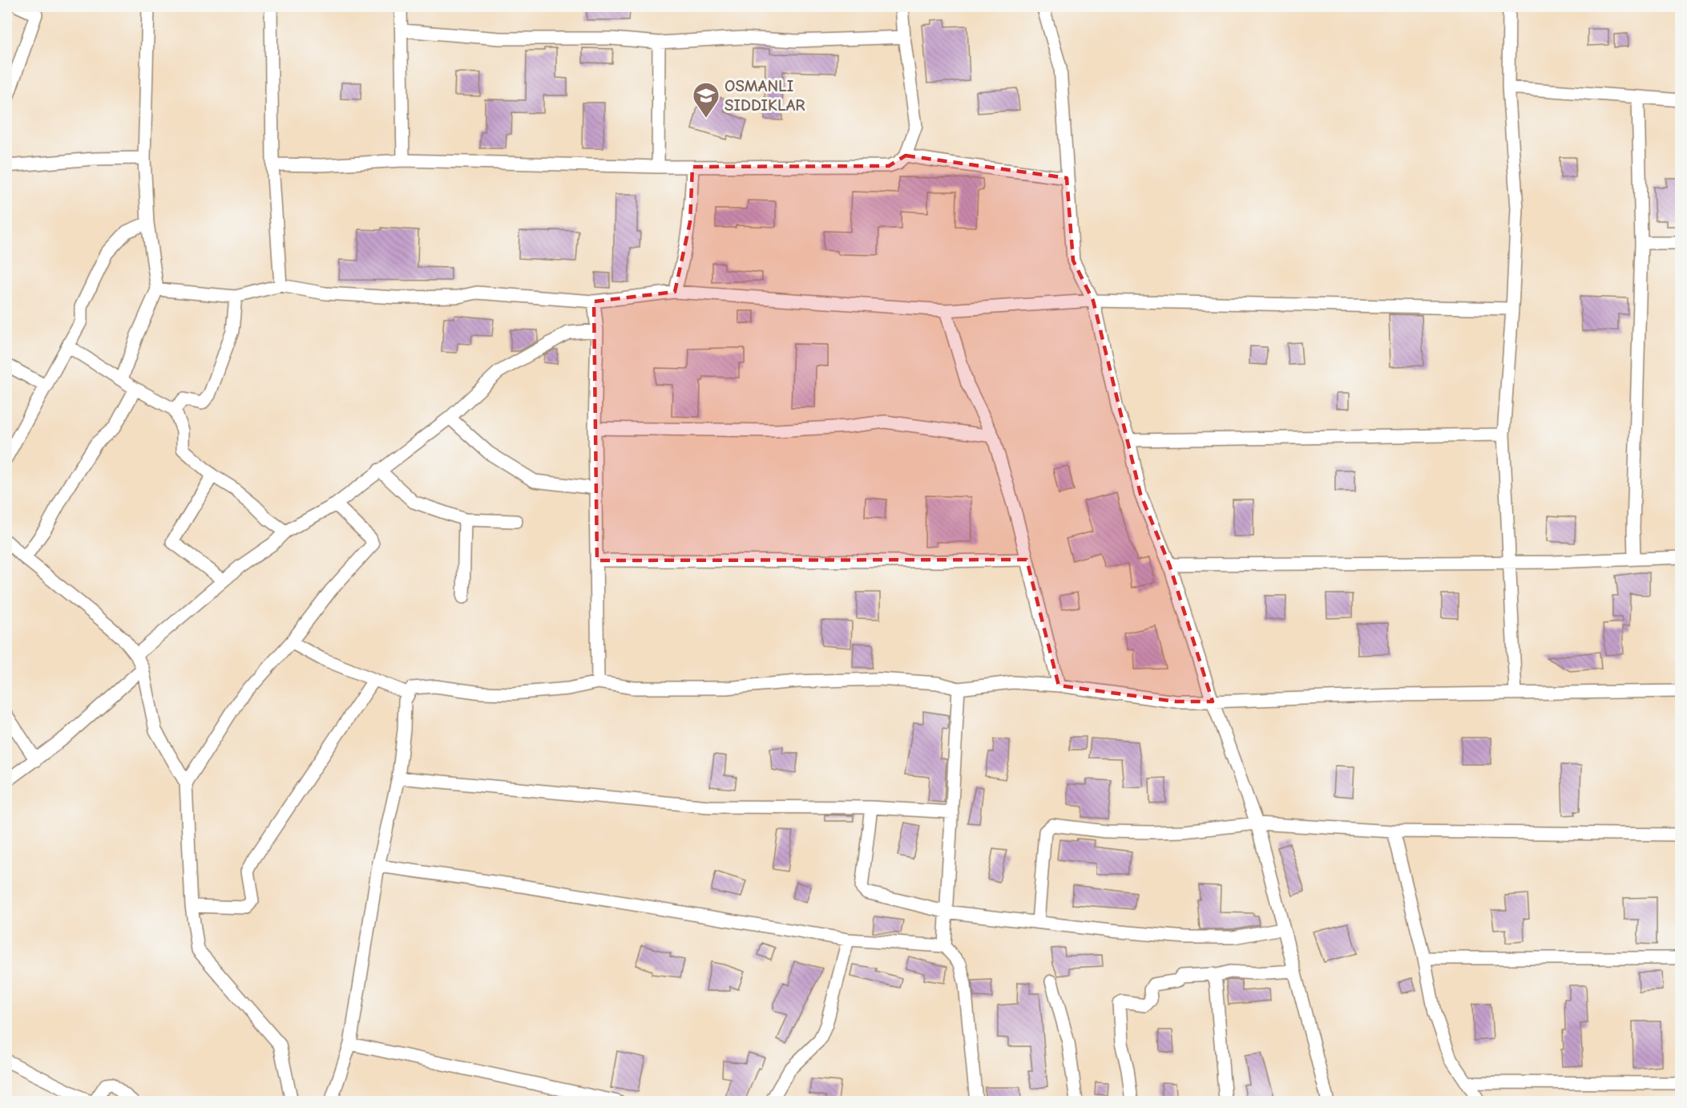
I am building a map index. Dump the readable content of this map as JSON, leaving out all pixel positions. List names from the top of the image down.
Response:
{
  "places": {
    "school or university": ["OSMANLI SIDDIKLAR"]
  }
}
